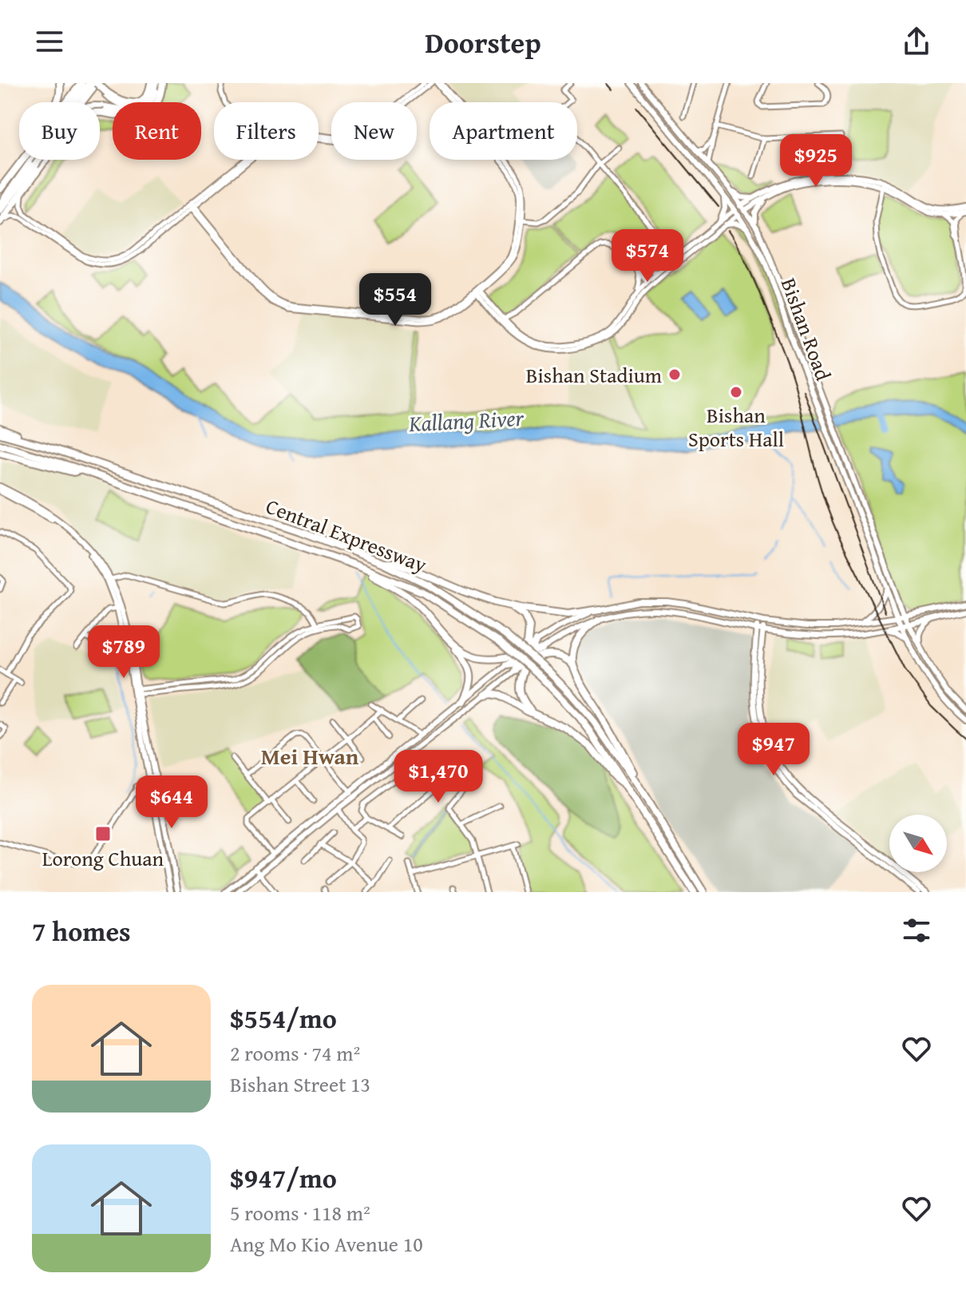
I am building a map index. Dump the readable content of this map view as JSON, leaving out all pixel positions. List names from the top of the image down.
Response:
{
  "streets": {
    "highway": ["Central Expressway"],
    "main road": ["Bishan Road"]
  },
  "districts": ["Mei Hwan"],
  "water": ["Kallang River"],
  "places": {
    "other": ["Bishan Stadium", "Bishan Sports Hall"],
    "transit": ["Lorong Chuan"]
  },
  "north": "bottom right",
  "page": {
    "header": "Doorstep",
    "chip": [
      "Buy",
      "Rent",
      "Filters",
      "New",
      "Apartment"
    ],
    "price": [
      "$925",
      "$574",
      "$554",
      "$789",
      "$947",
      "$1,470",
      "$644"
    ],
    "heading": "7 homes",
    "list": [
      {
        "name": "$554/mo",
        "note": "2 rooms · 74 m² · Bishan Street 13"
      },
      {
        "name": "$947/mo",
        "note": "5 rooms · 118 m² · Ang Mo Kio Avenue 10"
      }
    ]
  }
}
